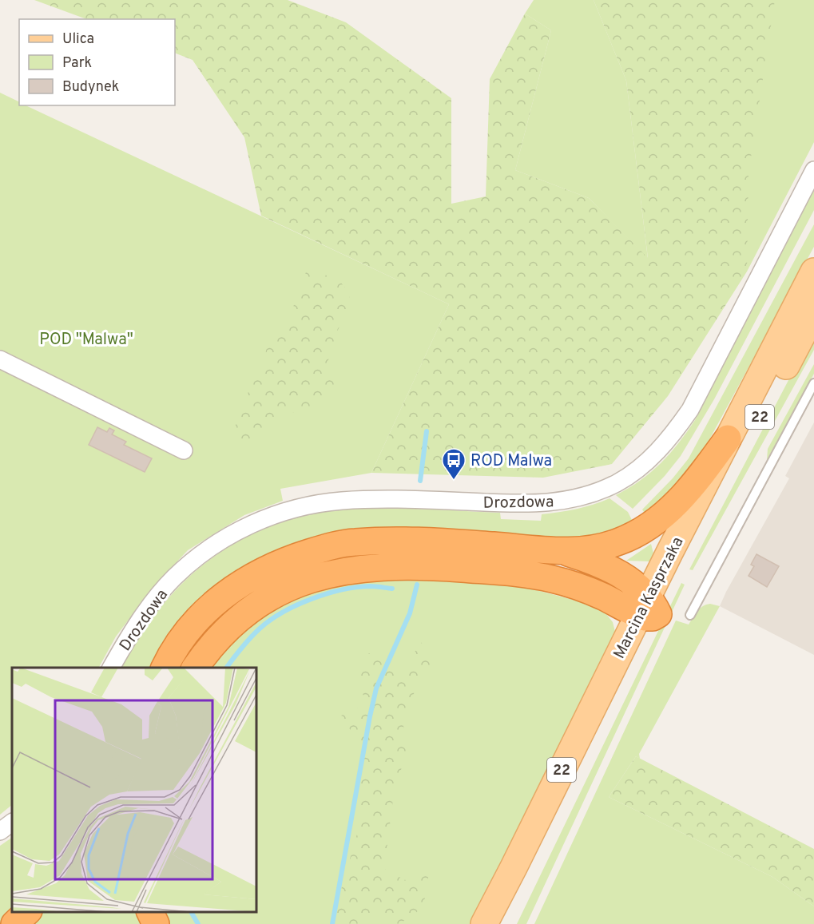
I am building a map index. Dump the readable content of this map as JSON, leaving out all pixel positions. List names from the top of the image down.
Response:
{
  "streets": {
    "main road": ["22", "Marcina Kasprzaka"],
    "street": ["Drozdowa"]
  },
  "parks": ["POD \"Malwa\""],
  "places": {
    "bus stop": ["ROD Malwa"]
  },
  "legend": ["Ulica", "Park", "Budynek"]
}
